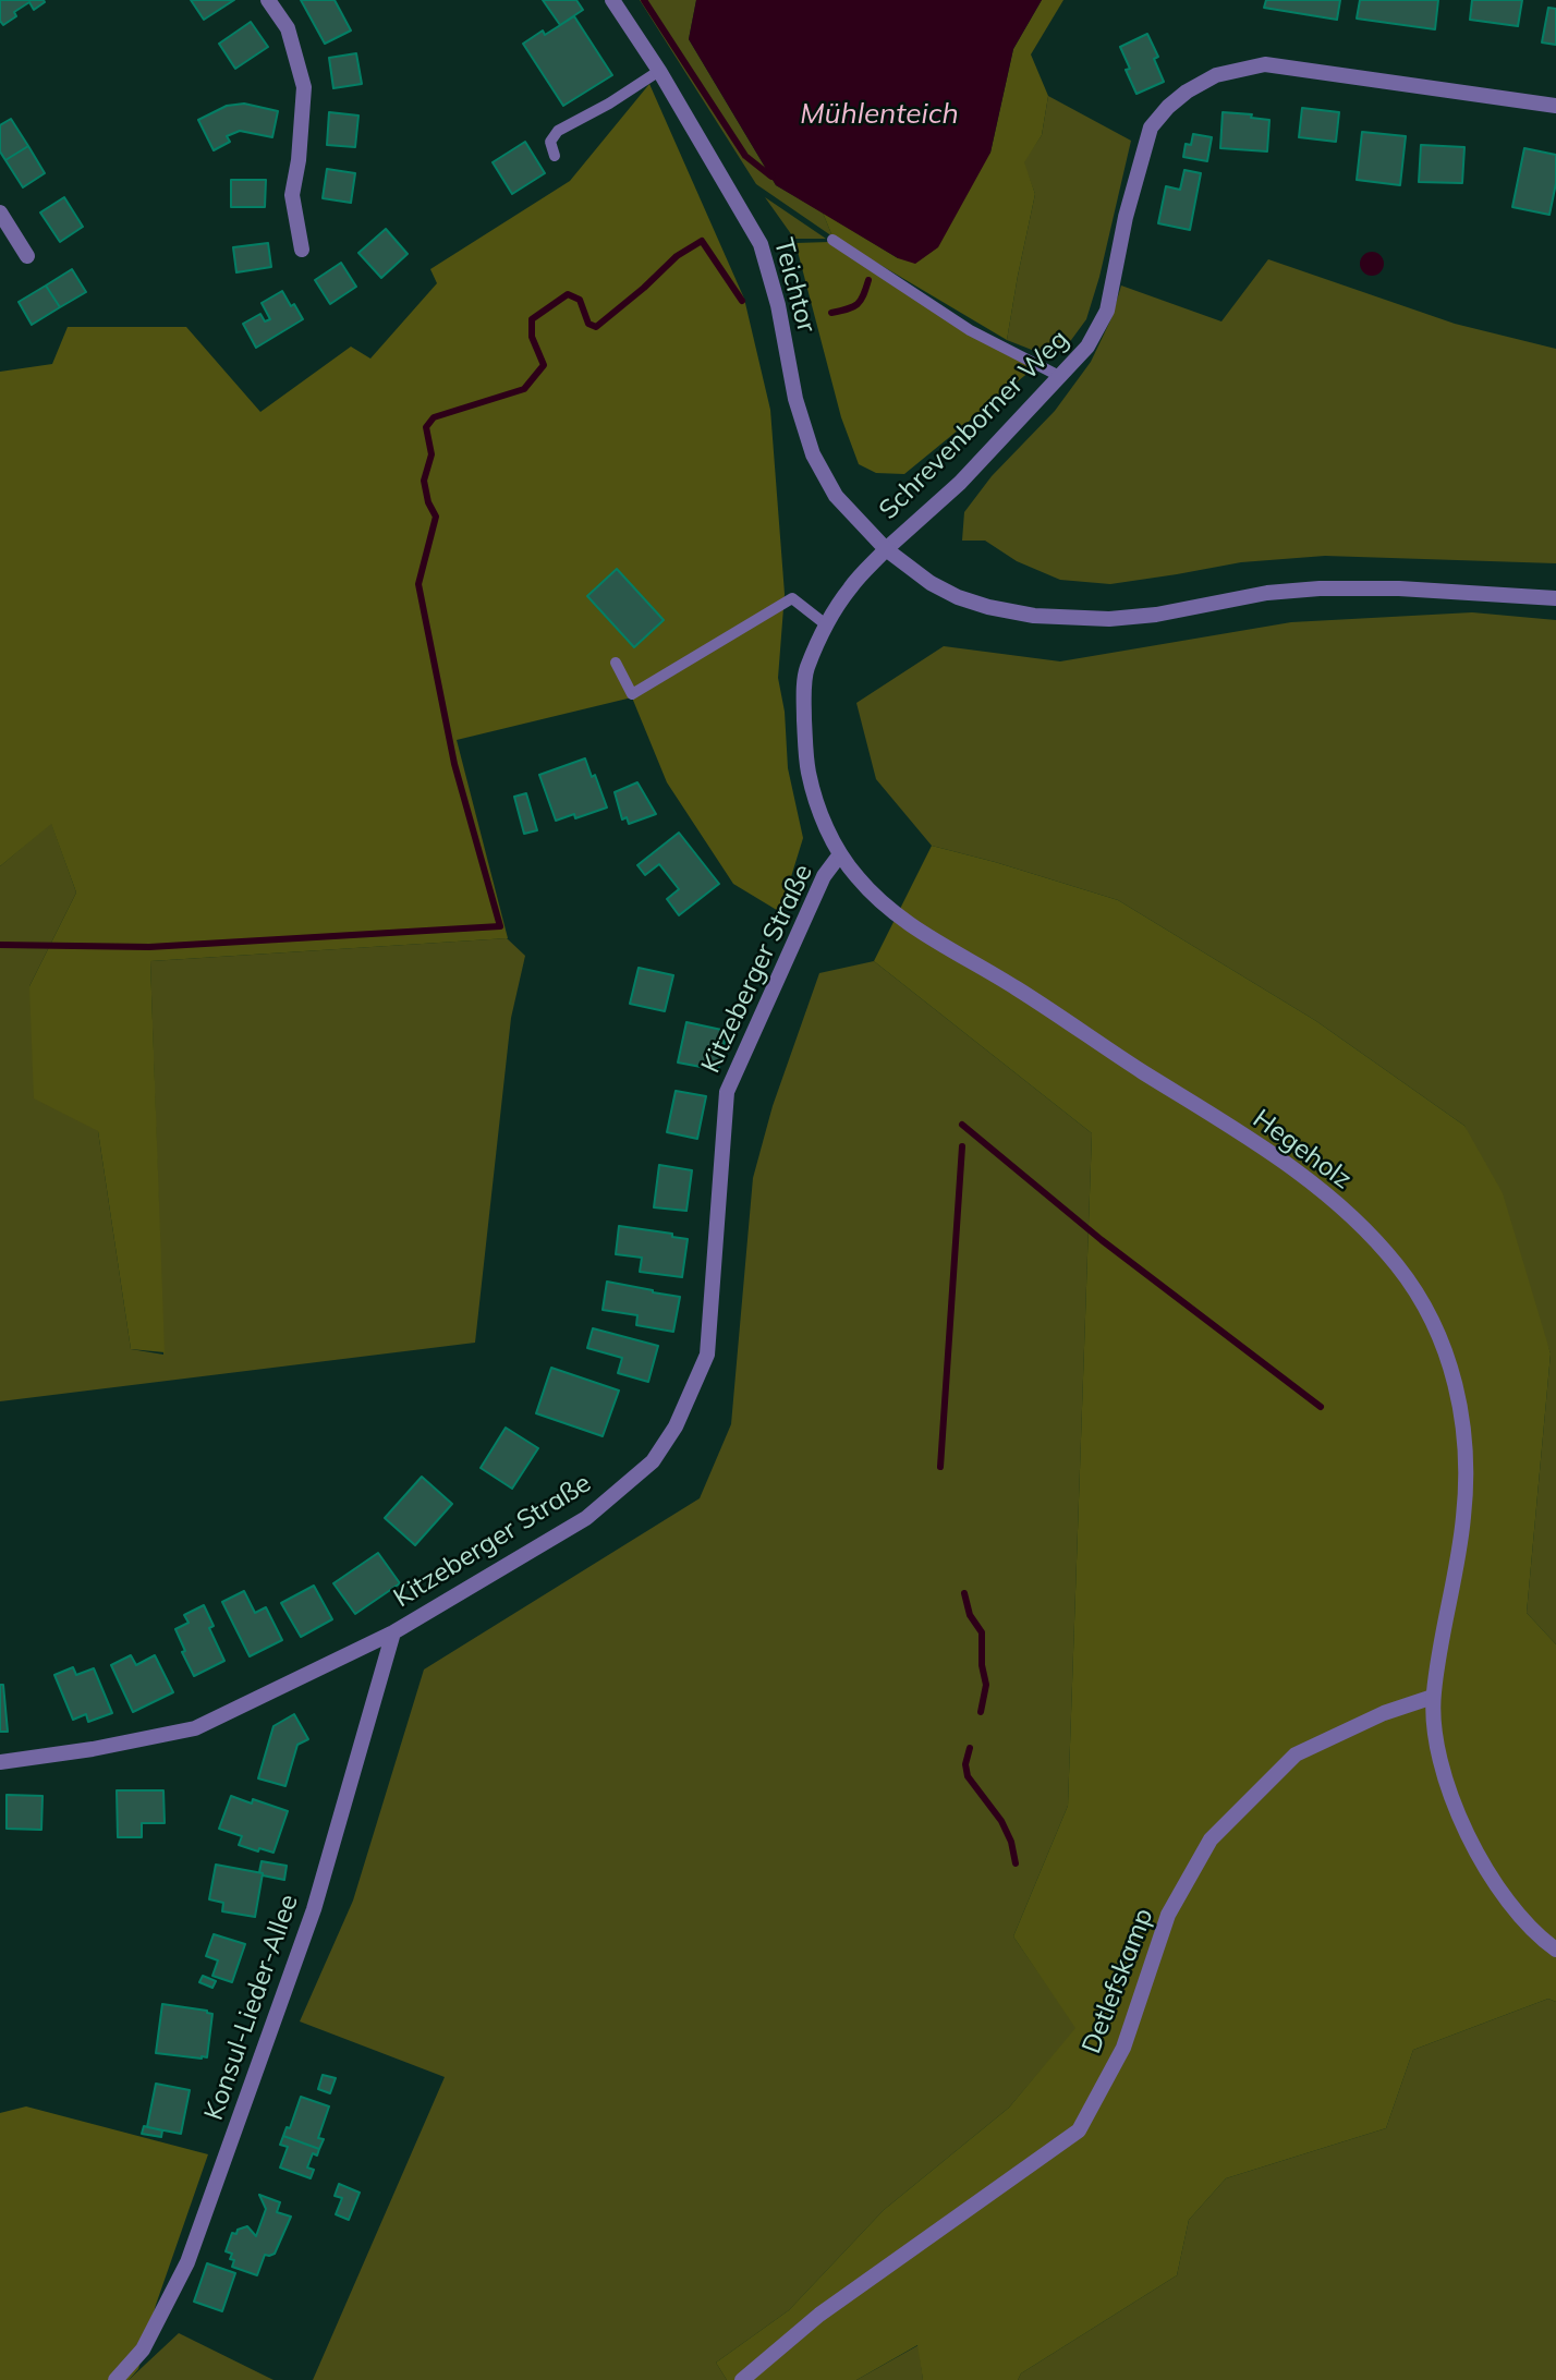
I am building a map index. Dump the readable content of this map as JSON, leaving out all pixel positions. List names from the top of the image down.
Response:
{
  "streets": {
    "street": [
      "Teichtor",
      "Schrevenborner Weg",
      "Kitzeberger Straße",
      "Hegeholz",
      "Detlefskamp",
      "Konsul-Lieder-Allee"
    ]
  },
  "crossings": [
    ["Teichtor", "Schrevenborner Weg"],
    ["Teichtor", "Hegeholz"],
    ["Schrevenborner Weg", "Hegeholz"],
    ["Kitzeberger Straße", "Hegeholz"],
    ["Kitzeberger Straße", "Konsul-Lieder-Allee"],
    ["Hegeholz", "Detlefskamp"]
  ],
  "water": ["Mühlenteich"]
}
